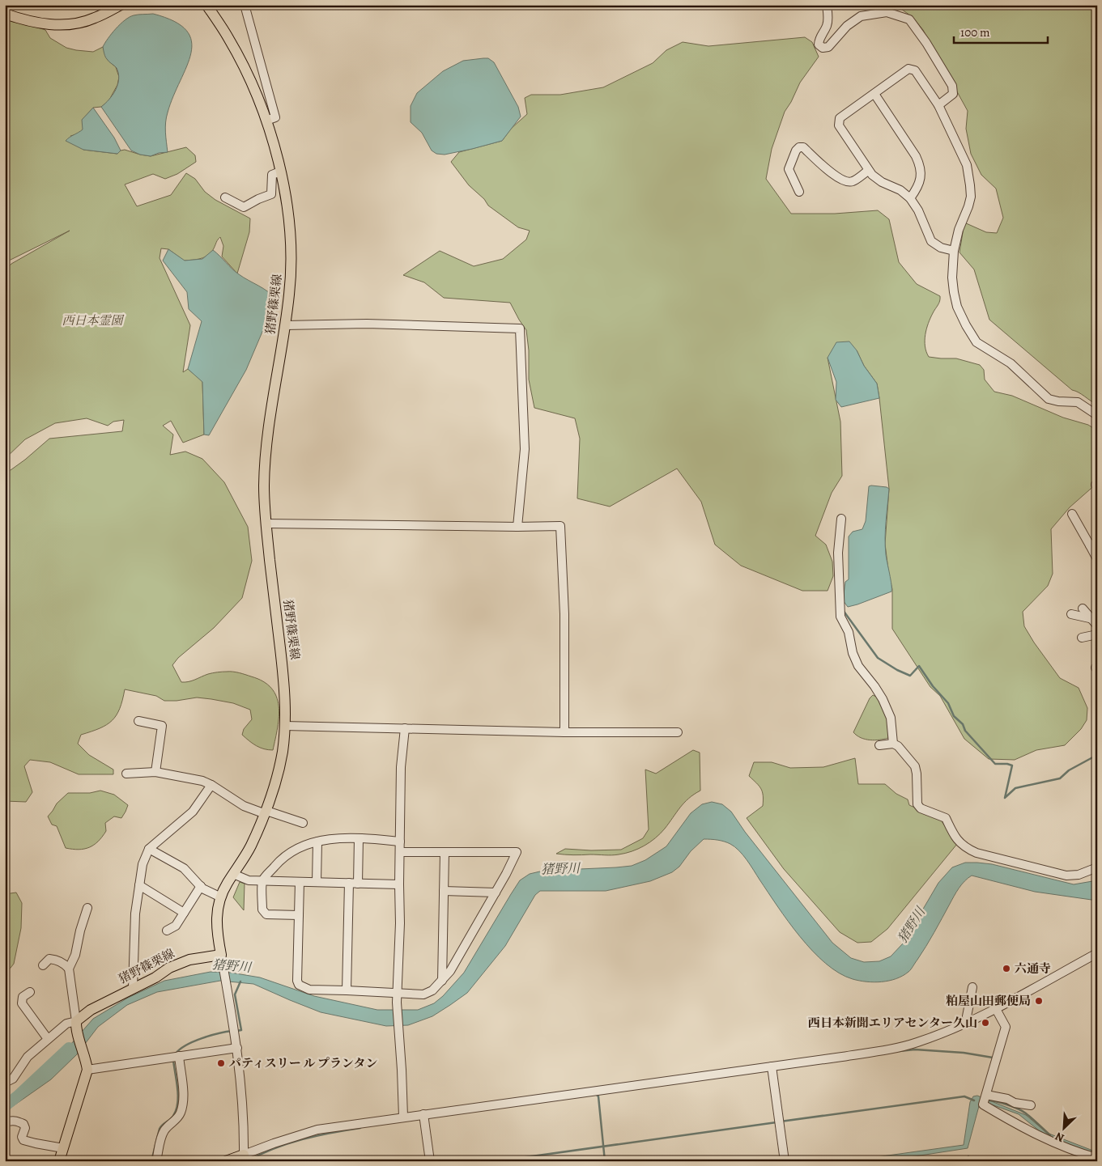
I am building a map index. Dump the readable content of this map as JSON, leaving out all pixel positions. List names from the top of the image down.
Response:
{
  "streets": {
    "main road": ["猪野篠栗線"]
  },
  "water": ["猪野川"],
  "parks": ["西日本霊園"],
  "places": [
    "六通寺",
    "粕屋山田郵便局",
    "西日本新聞エリアセンター久山",
    "パティスリー ル プランタン"
  ],
  "scale_bar": "100 m",
  "north": "bottom left"
}
